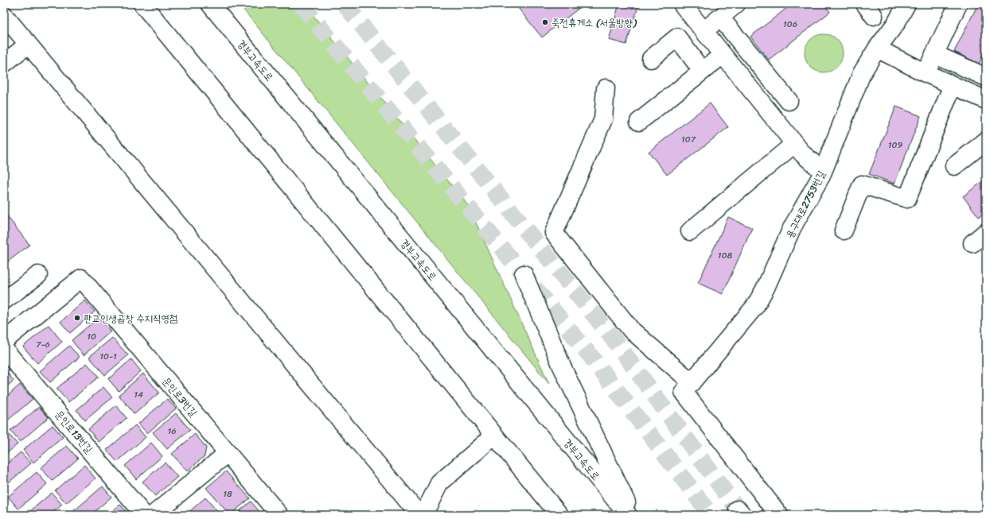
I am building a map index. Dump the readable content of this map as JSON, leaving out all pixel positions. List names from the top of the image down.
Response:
{
  "streets": {
    "main road": [
      "경부고속도로",
      "용구대로2753번길",
      "문인로3번길",
      "문인로13번길"
    ]
  },
  "places": ["죽전휴게소 (서울방향)", "판교인생곱창 수지직영점"],
  "house_numbers": [
    "106",
    "107",
    "109",
    "108",
    "10",
    "7-6",
    "10-1",
    "14",
    "16",
    "18"
  ]
}
